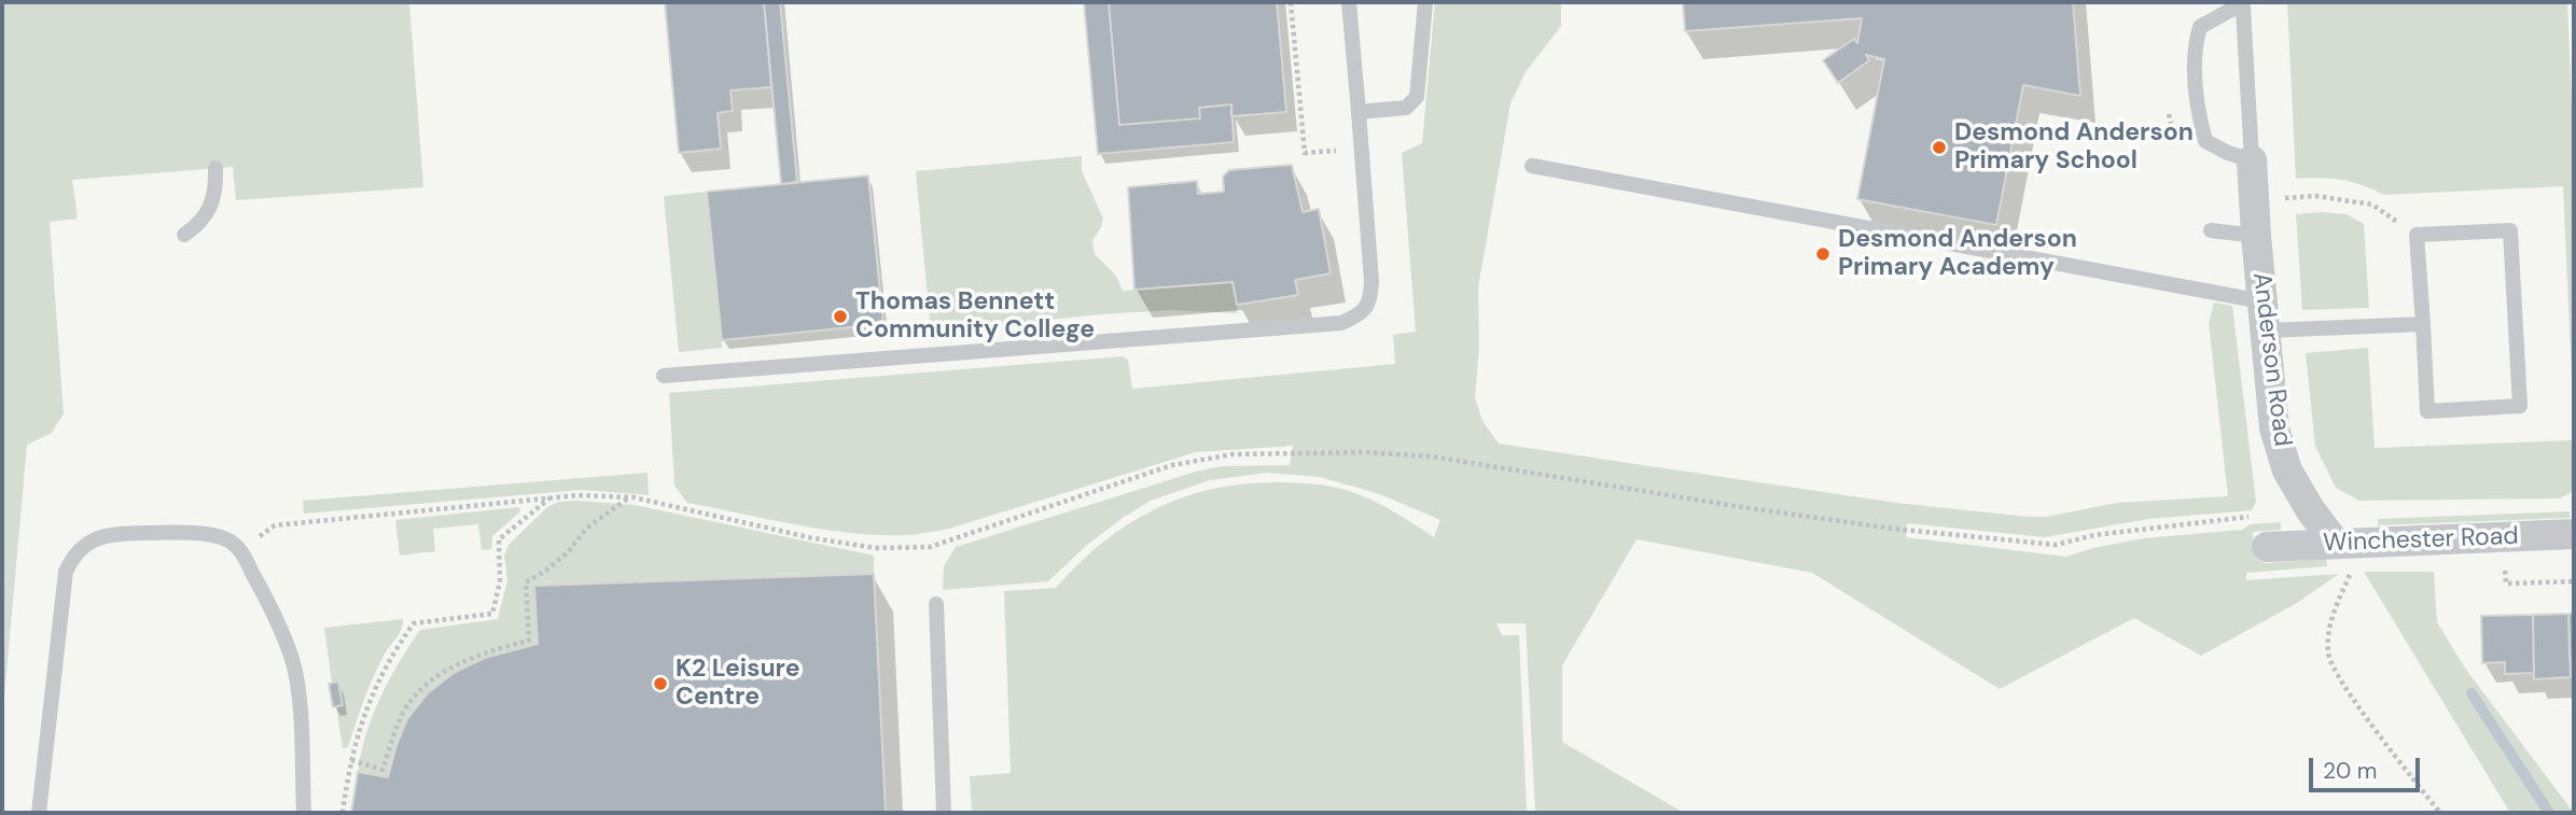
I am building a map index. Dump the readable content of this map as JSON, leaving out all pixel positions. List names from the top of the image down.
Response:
{
  "streets": {
    "street": ["Anderson Road", "Winchester Road"]
  },
  "crossings": [
    ["Anderson Road", "Winchester Road"]
  ],
  "places": [
    "Desmond Anderson Primary School",
    "Desmond Anderson Primary Academy",
    "Thomas Bennett Community College",
    "K2 Leisure Centre"
  ],
  "scale_bar": "20 m"
}
